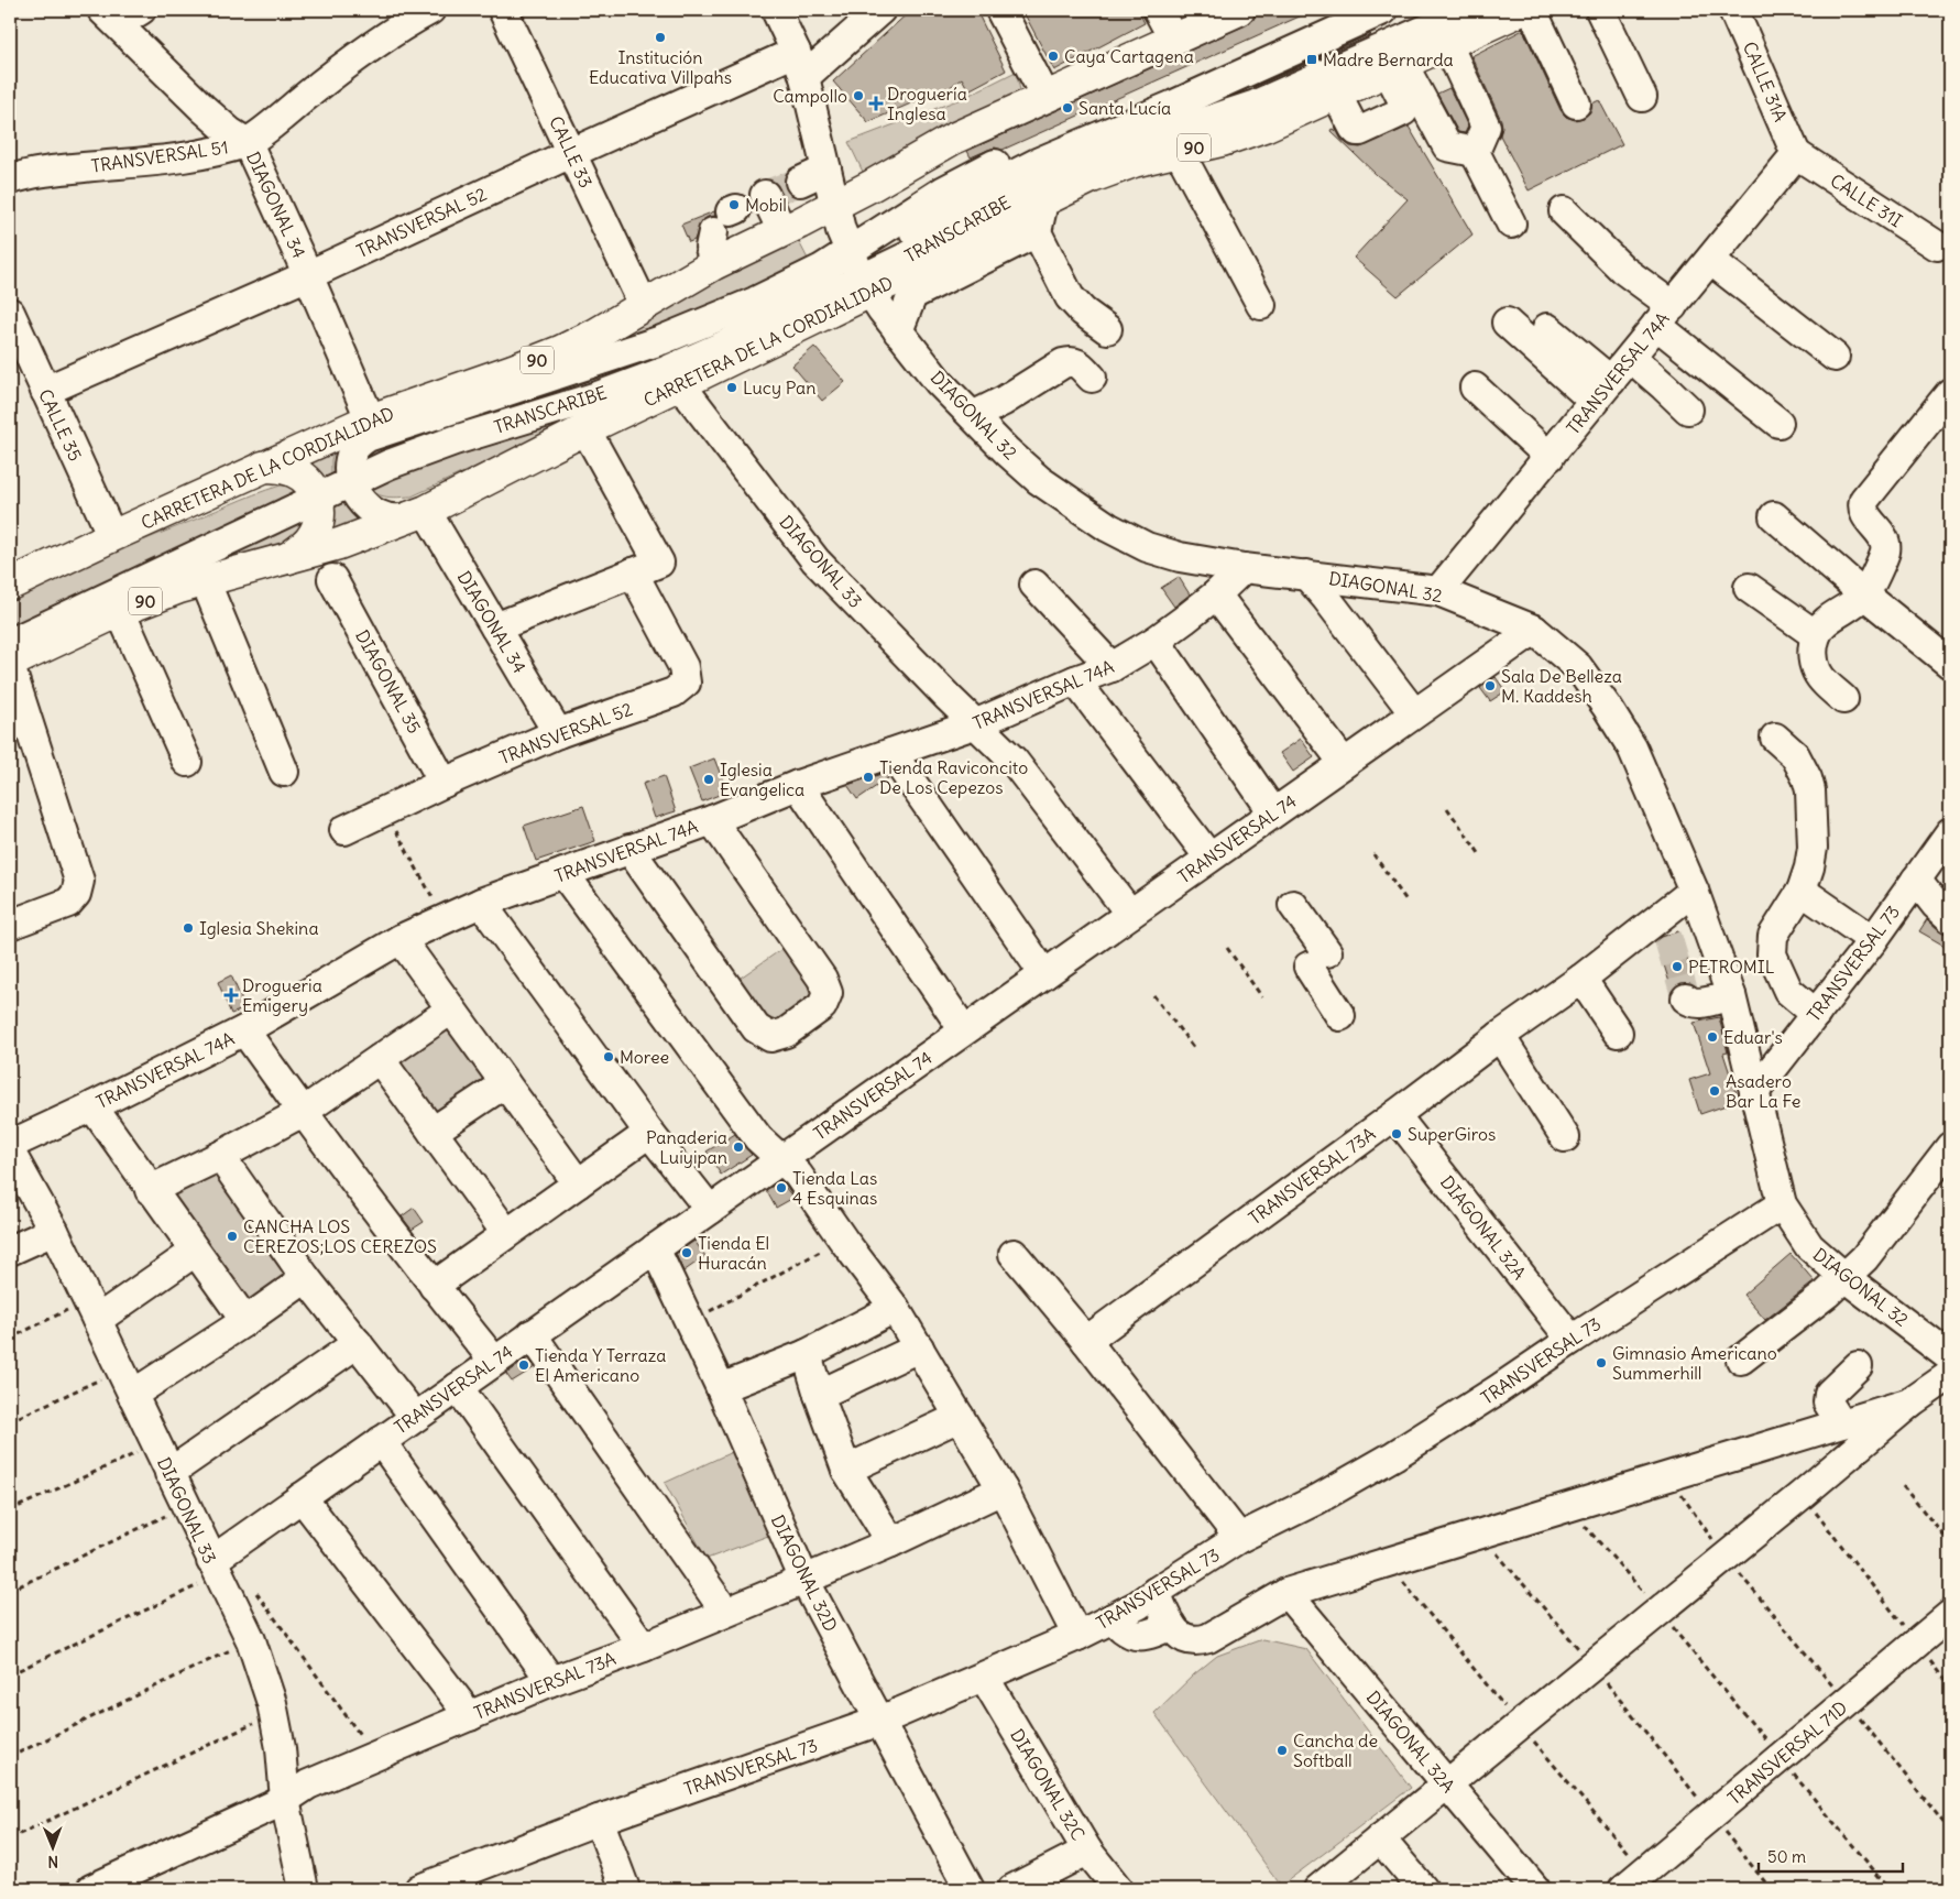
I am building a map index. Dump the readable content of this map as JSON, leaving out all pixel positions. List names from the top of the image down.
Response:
{
  "streets": {
    "highway": ["90", "CARRETERA DE LA CORDIALIDAD"],
    "street": [
      "CALLE 31A",
      "CALLE 33",
      "TRANSVERSAL 51",
      "CALLE 31I",
      "DIAGONAL 34",
      "TRANSVERSAL 52",
      "TRANSCARIBE",
      "TRANSVERSAL 74A",
      "DIAGONAL 32",
      "CALLE 35",
      "DIAGONAL 33",
      "DIAGONAL 35",
      "TRANSVERSAL 74",
      "TRANSVERSAL 73",
      "TRANSVERSAL 73A",
      "DIAGONAL 32A",
      "DIAGONAL 32D",
      "TRANSVERSAL 71D",
      "DIAGONAL 32C"
    ]
  },
  "crossings": [
    ["CALLE 31A", "CALLE 31I"],
    ["CALLE 31A", "TRANSVERSAL 74A"],
    ["CALLE 33", "TRANSVERSAL 52"],
    ["TRANSVERSAL 51", "DIAGONAL 34"],
    ["CALLE 31I", "TRANSVERSAL 74A"],
    ["DIAGONAL 34", "TRANSVERSAL 52"],
    ["DIAGONAL 34", "CARRETERA DE LA CORDIALIDAD"],
    ["TRANSVERSAL 52", "DIAGONAL 32"],
    ["TRANSVERSAL 52", "CALLE 35"],
    ["TRANSVERSAL 52", "DIAGONAL 35"],
    ["TRANSCARIBE", "CARRETERA DE LA CORDIALIDAD"],
    ["TRANSCARIBE", "DIAGONAL 32"],
    ["CARRETERA DE LA CORDIALIDAD", "DIAGONAL 32"],
    ["CARRETERA DE LA CORDIALIDAD", "CALLE 35"],
    ["CARRETERA DE LA CORDIALIDAD", "DIAGONAL 33"],
    ["TRANSVERSAL 74A", "DIAGONAL 32"],
    ["TRANSVERSAL 74A", "DIAGONAL 33"],
    ["DIAGONAL 32", "TRANSVERSAL 74"],
    ["DIAGONAL 32", "TRANSVERSAL 73"],
    ["DIAGONAL 32", "TRANSVERSAL 73A"],
    ["DIAGONAL 33", "TRANSVERSAL 74"],
    ["DIAGONAL 33", "TRANSVERSAL 73A"],
    ["TRANSVERSAL 74", "DIAGONAL 32D"],
    ["TRANSVERSAL 73", "DIAGONAL 32A"],
    ["TRANSVERSAL 73", "DIAGONAL 32D"],
    ["TRANSVERSAL 73", "DIAGONAL 32C"],
    ["TRANSVERSAL 73A", "DIAGONAL 32A"],
    ["TRANSVERSAL 73A", "DIAGONAL 32D"]
  ],
  "places": {
    "other": [
      "Institución Educativa Villpahs",
      "Caya Cartagena",
      "Campollo",
      "Santa Lucía",
      "Mobil",
      "Lucy Pan",
      "Sala De Belleza M. Kaddesh",
      "Tienda Raviconcito De Los Cepezos",
      "Iglesia Evangelica",
      "Iglesia Shekina",
      "PETROMIL",
      "Eduar's",
      "Moree",
      "Asadero Bar La Fe",
      "SuperGiros",
      "Panaderia Luiyipan",
      "Tienda Las 4 Esquinas",
      "CANCHA LOS CEREZOS;LOS CEREZOS",
      "Tienda El Huracán",
      "Gimnasio Americano Summerhill",
      "Tienda Y Terraza El Americano",
      "Cancha de Softball"
    ],
    "transit": ["Madre Bernarda"],
    "health": ["Droguería Inglesa", "Drogueria Emigery"]
  },
  "scale_bar": "50 m",
  "north": "bottom"
}
